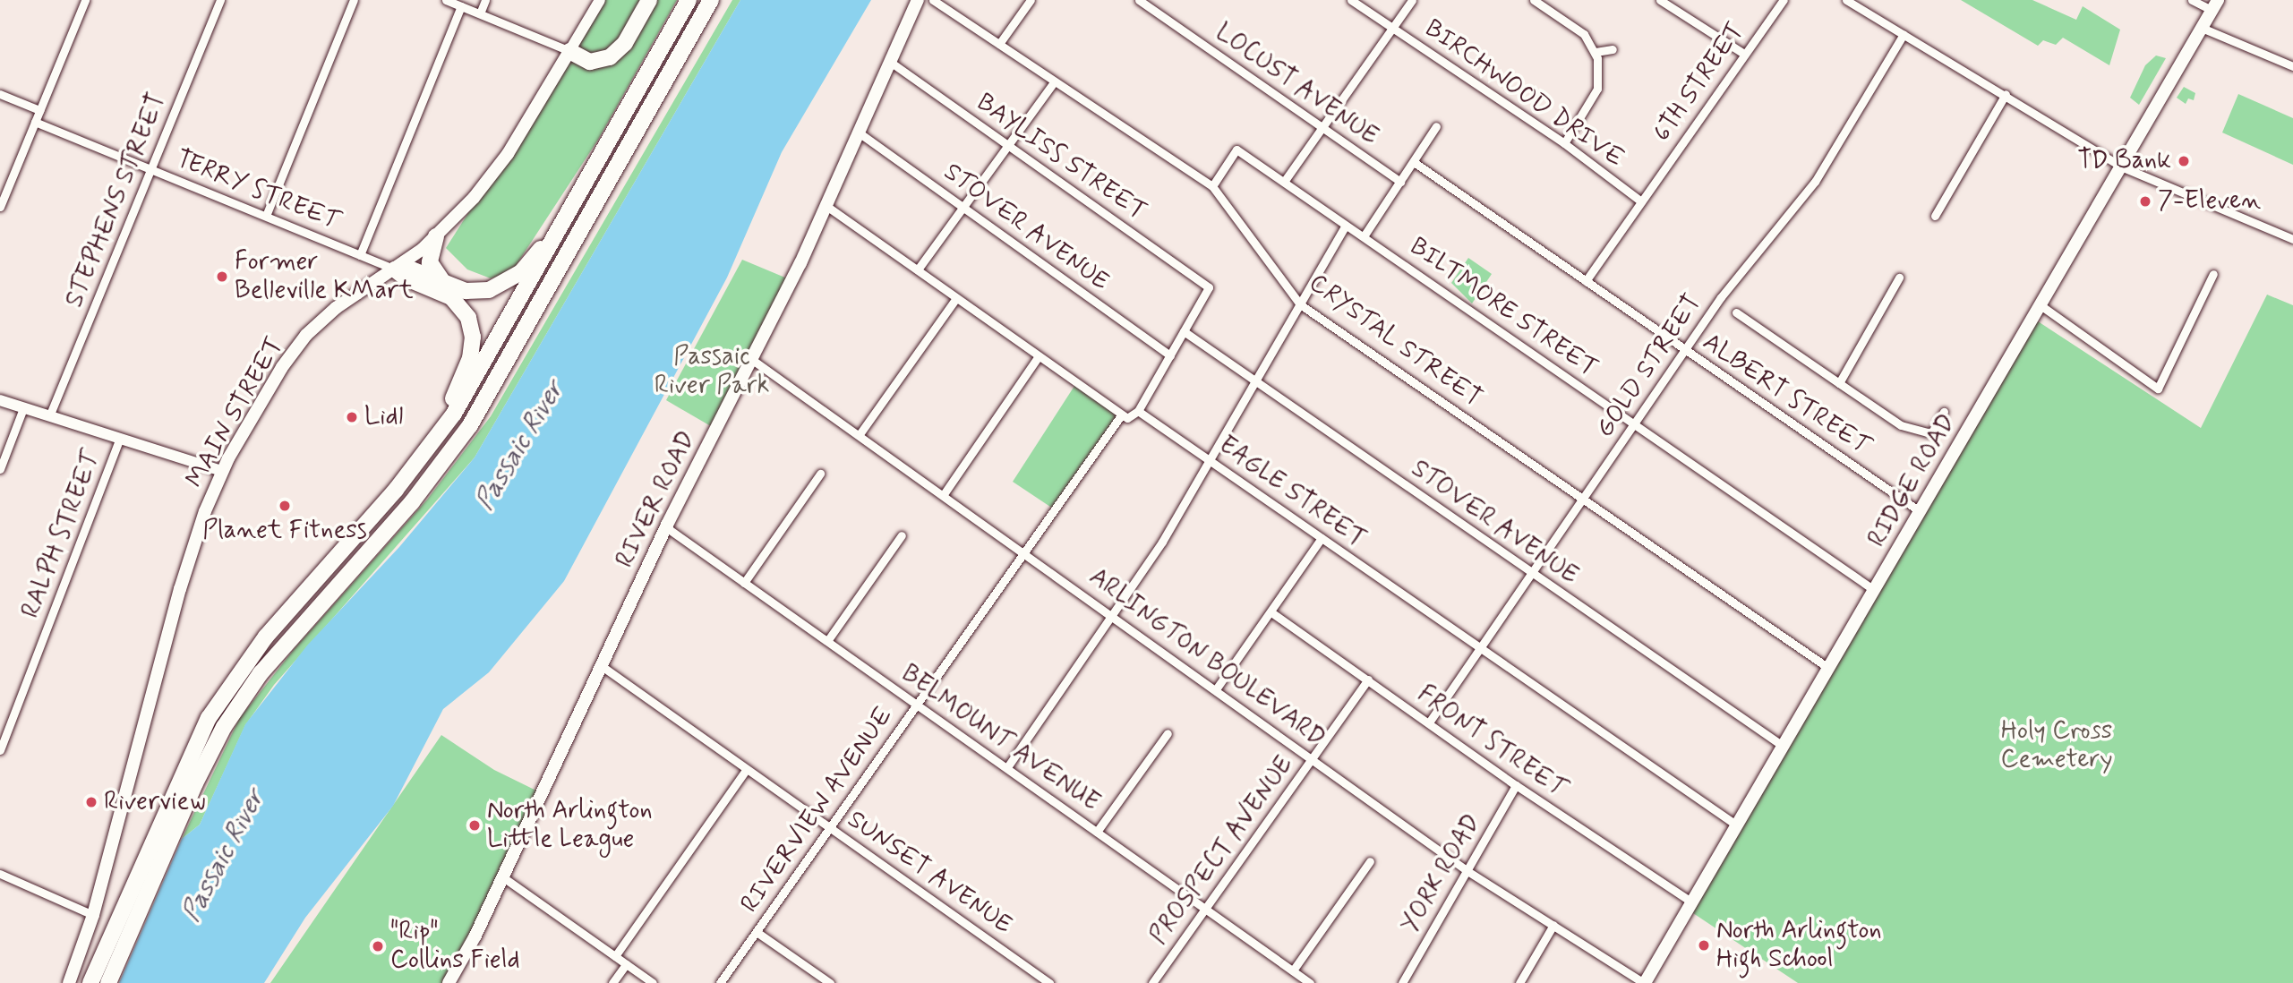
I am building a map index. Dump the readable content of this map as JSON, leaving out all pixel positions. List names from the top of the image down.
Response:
{
  "streets": {
    "main road": ["MAIN STREET", "RIDGE ROAD", "RIVER ROAD"],
    "street": [
      "6TH STREET",
      "LOCUST AVENUE",
      "BIRCHWOOD DRIVE",
      "BAYLISS STREET",
      "TERRY STREET",
      "STEPHENS STREET",
      "STOVER AVENUE",
      "BILTMORE STREET",
      "CRYSTAL STREET",
      "GOLD STREET",
      "ALBERT STREET",
      "EAGLE STREET",
      "RALPH STREET",
      "ARLINGTON BOULEVARD",
      "BELMOUNT AVENUE",
      "FRONT STREET",
      "RIVERVIEW AVENUE",
      "PROSPECT AVENUE",
      "SUNSET AVENUE",
      "YORK ROAD"
    ]
  },
  "crossings": [
    ["6TH STREET", "BIRCHWOOD DRIVE"],
    ["6TH STREET", "ALBERT STREET"],
    ["BAYLISS STREET", "STOVER AVENUE"],
    ["BAYLISS STREET", "RIVER ROAD"],
    ["TERRY STREET", "STEPHENS STREET"],
    ["TERRY STREET", "MAIN STREET"],
    ["STOVER AVENUE", "GOLD STREET"],
    ["STOVER AVENUE", "RIDGE ROAD"],
    ["STOVER AVENUE", "RIVER ROAD"],
    ["BILTMORE STREET", "CRYSTAL STREET"],
    ["BILTMORE STREET", "GOLD STREET"],
    ["BILTMORE STREET", "RIDGE ROAD"],
    ["CRYSTAL STREET", "GOLD STREET"],
    ["CRYSTAL STREET", "RIDGE ROAD"],
    ["GOLD STREET", "ALBERT STREET"],
    ["GOLD STREET", "EAGLE STREET"],
    ["GOLD STREET", "FRONT STREET"],
    ["ALBERT STREET", "RIDGE ROAD"],
    ["RIDGE ROAD", "EAGLE STREET"],
    ["RIDGE ROAD", "ARLINGTON BOULEVARD"],
    ["RIDGE ROAD", "FRONT STREET"],
    ["RIVER ROAD", "ARLINGTON BOULEVARD"],
    ["RIVER ROAD", "BELMOUNT AVENUE"],
    ["RIVER ROAD", "SUNSET AVENUE"],
    ["ARLINGTON BOULEVARD", "RIVERVIEW AVENUE"],
    ["ARLINGTON BOULEVARD", "PROSPECT AVENUE"],
    ["ARLINGTON BOULEVARD", "YORK ROAD"],
    ["BELMOUNT AVENUE", "RIVERVIEW AVENUE"],
    ["BELMOUNT AVENUE", "PROSPECT AVENUE"],
    ["FRONT STREET", "PROSPECT AVENUE"],
    ["FRONT STREET", "YORK ROAD"],
    ["RIVERVIEW AVENUE", "SUNSET AVENUE"]
  ],
  "water": ["Passaic River"],
  "parks": ["Passaic River Park", "Holy Cross Cemetery"],
  "places": [
    "TD Bank",
    "7-Eleven",
    "Former Belleville KMart",
    "Lidl",
    "Planet Fitness",
    "Riverview",
    "North Arlington Little League",
    "North Arlington High School",
    "\"Rip\" Collins Field"
  ]
}
